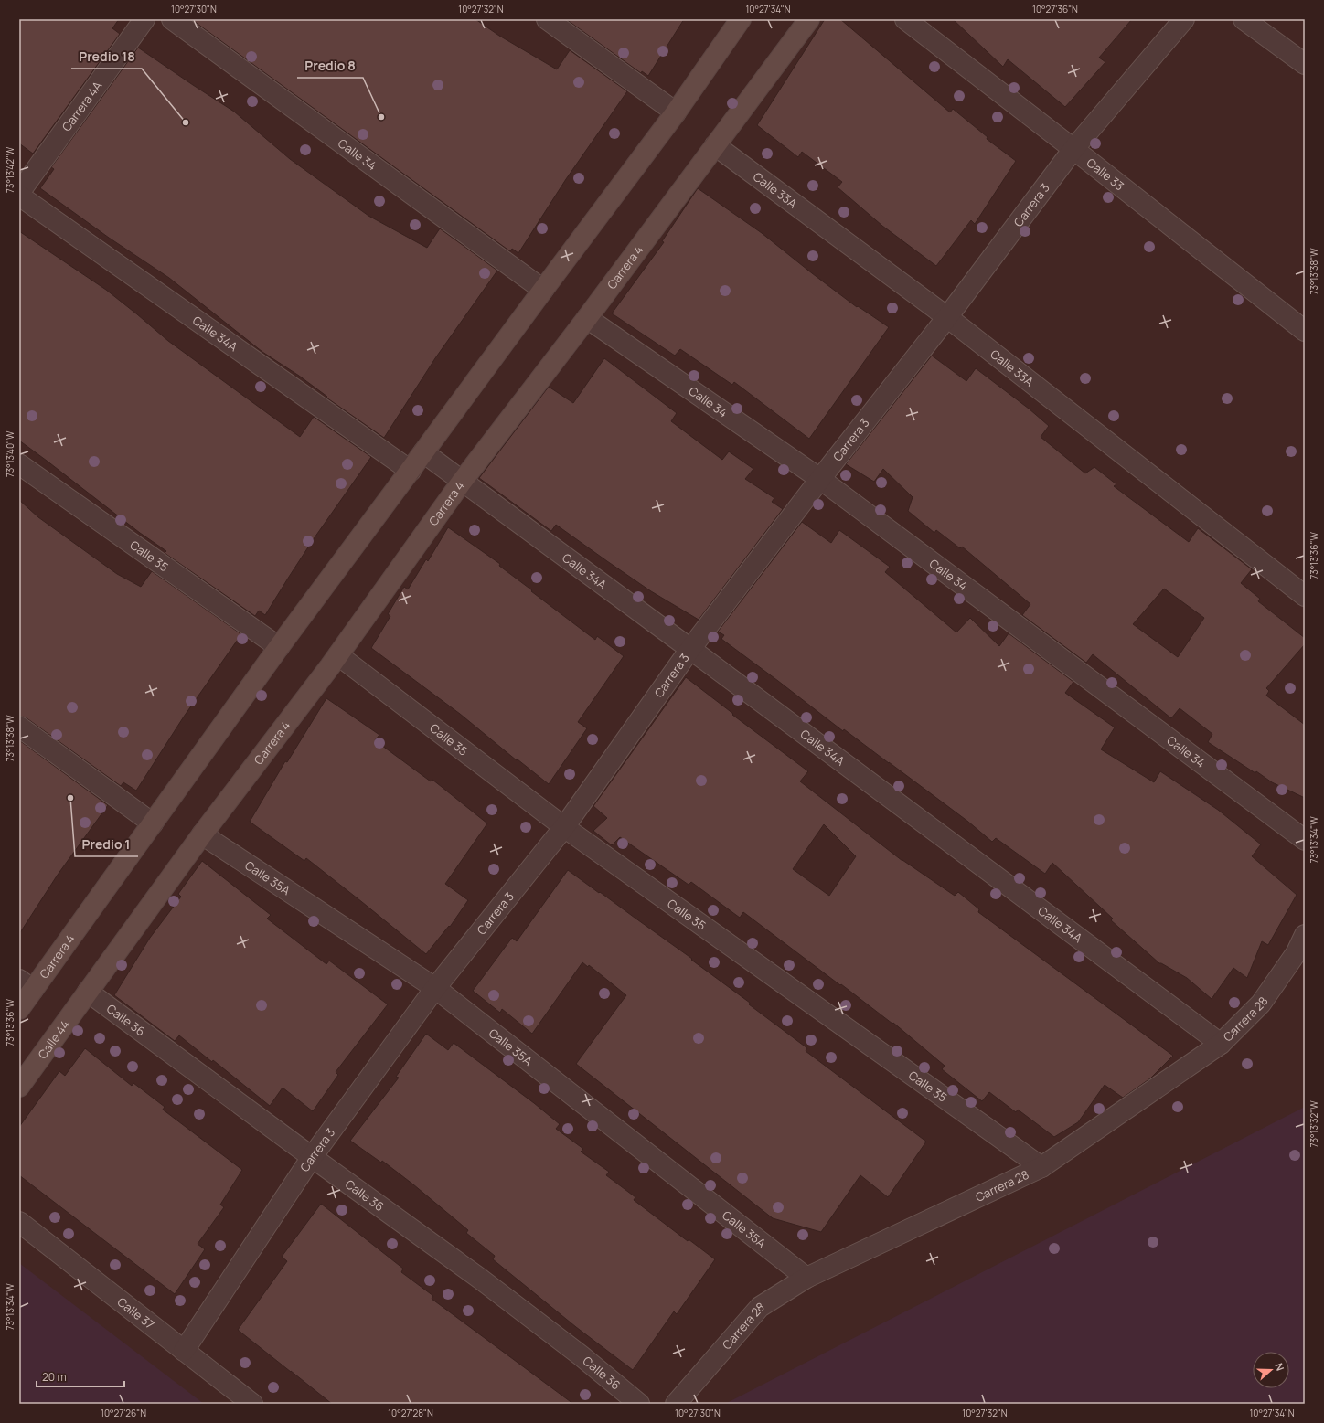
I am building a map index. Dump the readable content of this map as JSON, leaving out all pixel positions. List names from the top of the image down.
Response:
{
  "streets": {
    "main road": ["Carrera 4", "Calle 44"],
    "street": [
      "Carrera 4A",
      "Calle 34",
      "Calle 33",
      "Calle 33A",
      "Carrera 3",
      "Calle 34A",
      "Calle 35",
      "Calle 35A",
      "Carrera 28",
      "Calle 36",
      "Calle 37"
    ]
  },
  "crossings": [
    ["Calle 34", "Carrera 3"],
    ["Calle 34", "Carrera 4"],
    ["Calle 33", "Carrera 3"],
    ["Calle 33A", "Carrera 3"],
    ["Calle 33A", "Carrera 4"],
    ["Carrera 3", "Calle 34A"],
    ["Carrera 3", "Calle 35"],
    ["Carrera 3", "Calle 35A"],
    ["Carrera 3", "Calle 36"],
    ["Carrera 3", "Calle 37"],
    ["Carrera 4", "Calle 34A"],
    ["Carrera 4", "Calle 35"],
    ["Carrera 4", "Calle 35A"],
    ["Carrera 4", "Calle 36"],
    ["Carrera 4", "Calle 44"],
    ["Calle 34A", "Carrera 28"],
    ["Calle 35", "Carrera 28"],
    ["Calle 35A", "Carrera 28"],
    ["Calle 36", "Calle 44"]
  ],
  "places": ["Predio 8", "Predio 18", "Predio 1"],
  "scale_bar": "20 m",
  "north": "right",
  "coordinates": [
    "10°27'30\"N",
    "10°27'32\"N",
    "10°27'34\"N",
    "10°27'36\"N",
    "73°13'42\"W",
    "73°13'38\"W",
    "73°13'40\"W",
    "73°13'36\"W",
    "73°13'34\"W",
    "73°13'32\"W",
    "10°27'26\"N",
    "10°27'28\"N"
  ]
}
